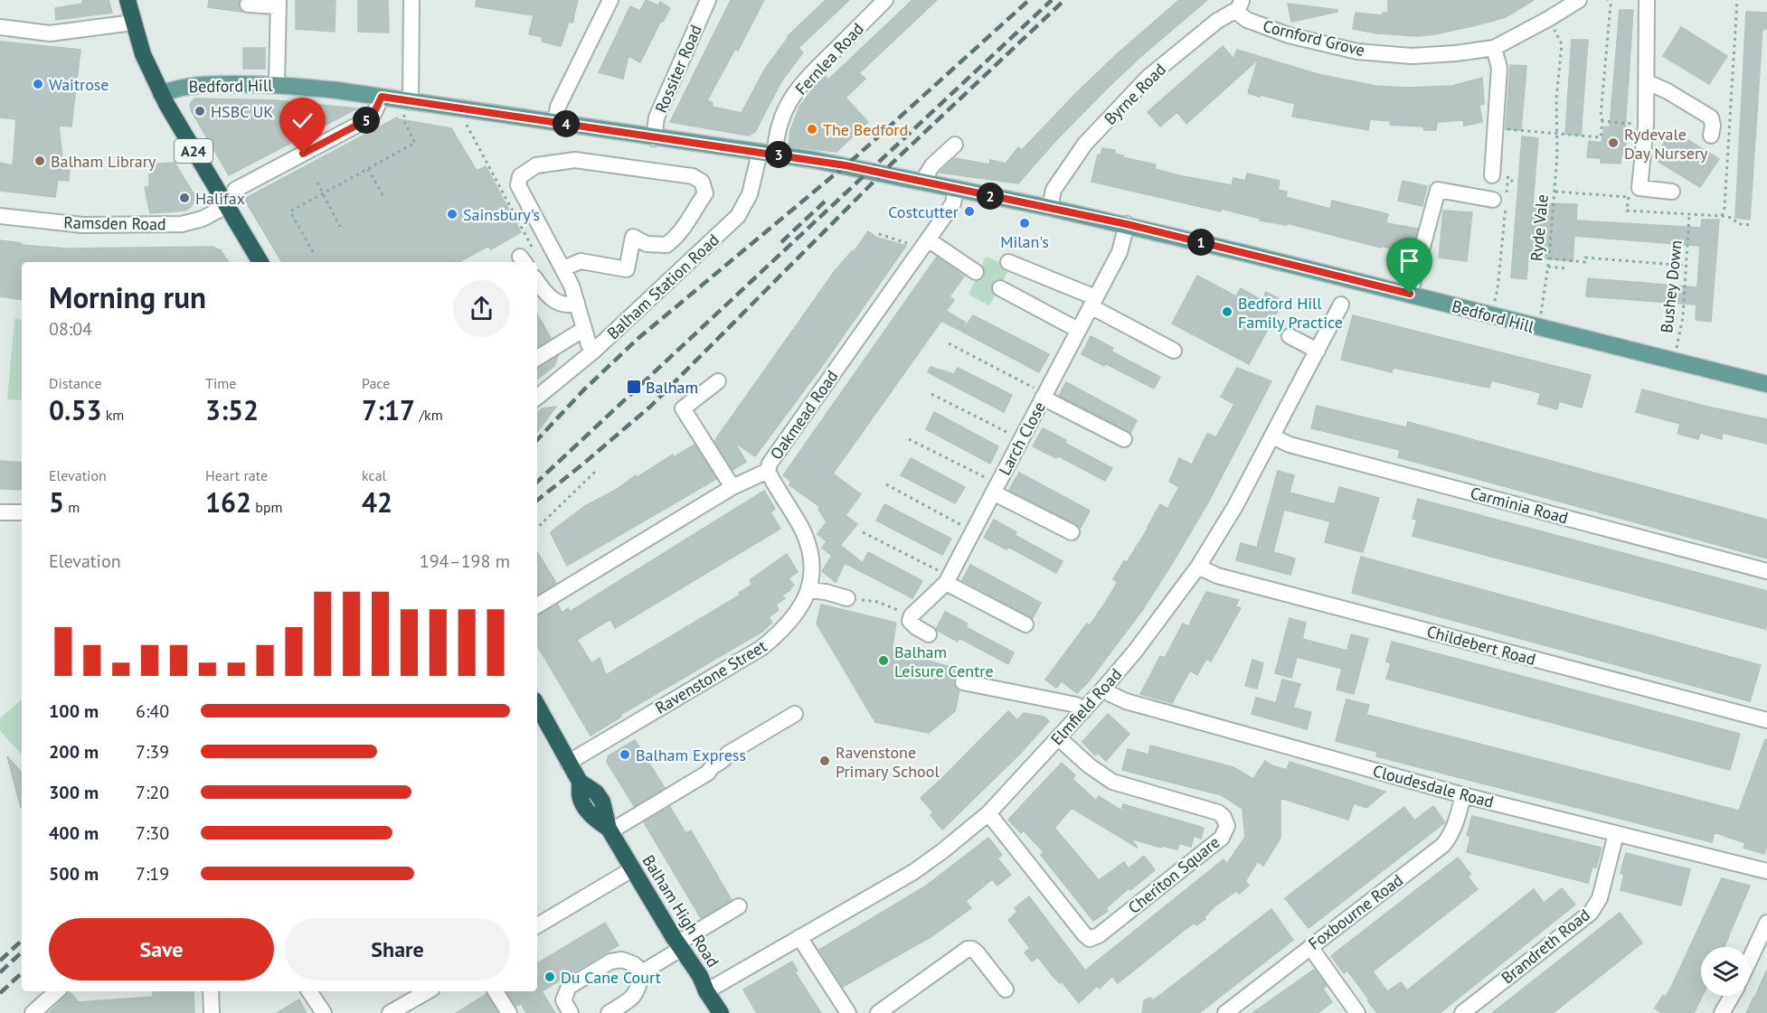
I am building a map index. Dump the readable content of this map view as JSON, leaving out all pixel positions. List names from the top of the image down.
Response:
{
  "streets": {
    "highway": ["A24", "Balham High Road"],
    "main road": ["Bedford Hill"],
    "street": [
      "Cornford Grove",
      "Fernlea Road",
      "Rossiter Road",
      "Byrne Road",
      "Ramsden Road",
      "Balham Station Road",
      "Oakmead Road",
      "Larch Close",
      "Carminia Road",
      "Childebert Road",
      "Ravenstone Street",
      "Elmfield Road",
      "Cloudesdale Road",
      "Cheriton Square",
      "Foxbourne Road",
      "Brandreth Road"
    ],
    "path": ["Ryde Vale", "Bushey Down"]
  },
  "crossings": [
    ["Cornford Grove", "Byrne Road"],
    ["Cornford Grove", "Ryde Vale"],
    ["Fernlea Road", "Bedford Hill"],
    ["Fernlea Road", "Balham Station Road"],
    ["Rossiter Road", "Bedford Hill"],
    ["Bedford Hill", "Byrne Road"],
    ["Bedford Hill", "A24"],
    ["Bedford Hill", "Ryde Vale"],
    ["Bedford Hill", "Balham Station Road"],
    ["Bedford Hill", "Bushey Down"],
    ["Bedford Hill", "Oakmead Road"],
    ["Bedford Hill", "Larch Close"],
    ["A24", "Ramsden Road"],
    ["Oakmead Road", "Ravenstone Street"],
    ["Carminia Road", "Elmfield Road"],
    ["Childebert Road", "Elmfield Road"],
    ["Ravenstone Street", "Balham High Road"],
    ["Elmfield Road", "Cloudesdale Road"],
    ["Elmfield Road", "Cheriton Square"],
    ["Elmfield Road", "Balham High Road"],
    ["Cloudesdale Road", "Foxbourne Road"],
    ["Cloudesdale Road", "Brandreth Road"]
  ],
  "places": {
    "other": [
      "Waitrose",
      "HSBC UK",
      "The Bedford",
      "Rydevale Day Nursery",
      "Balham Library",
      "Halifax",
      "Costcutter",
      "Sainsbury's",
      "Milan's",
      "Bedford Hill Family Practice",
      "Balham Leisure Centre",
      "Balham Express",
      "Ravenstone Primary School",
      "Du Cane Court"
    ],
    "transit": ["Balham"]
  },
  "page": {
    "pins": [
      "5",
      "4",
      "3",
      "2",
      "1"
    ],
    "heading": ["Morning run", "08:04"],
    "stats": [
      ["Distance", "0.53 km"],
      ["Time", "3:52"],
      ["Pace", "7:17 /km"],
      ["Elevation", "5 m"],
      ["Heart rate", "162 bpm"],
      ["kcal", "42"]
    ],
    "chart": ["Elevation", "194–198 m"],
    "list": [
      {
        "name": "100 m",
        "note": "6:40"
      },
      {
        "name": "200 m",
        "note": "7:39"
      },
      {
        "name": "300 m",
        "note": "7:20"
      },
      {
        "name": "400 m",
        "note": "7:30"
      },
      {
        "name": "500 m",
        "note": "7:19"
      }
    ],
    "buttons": ["Save", "Share"]
  }
}
